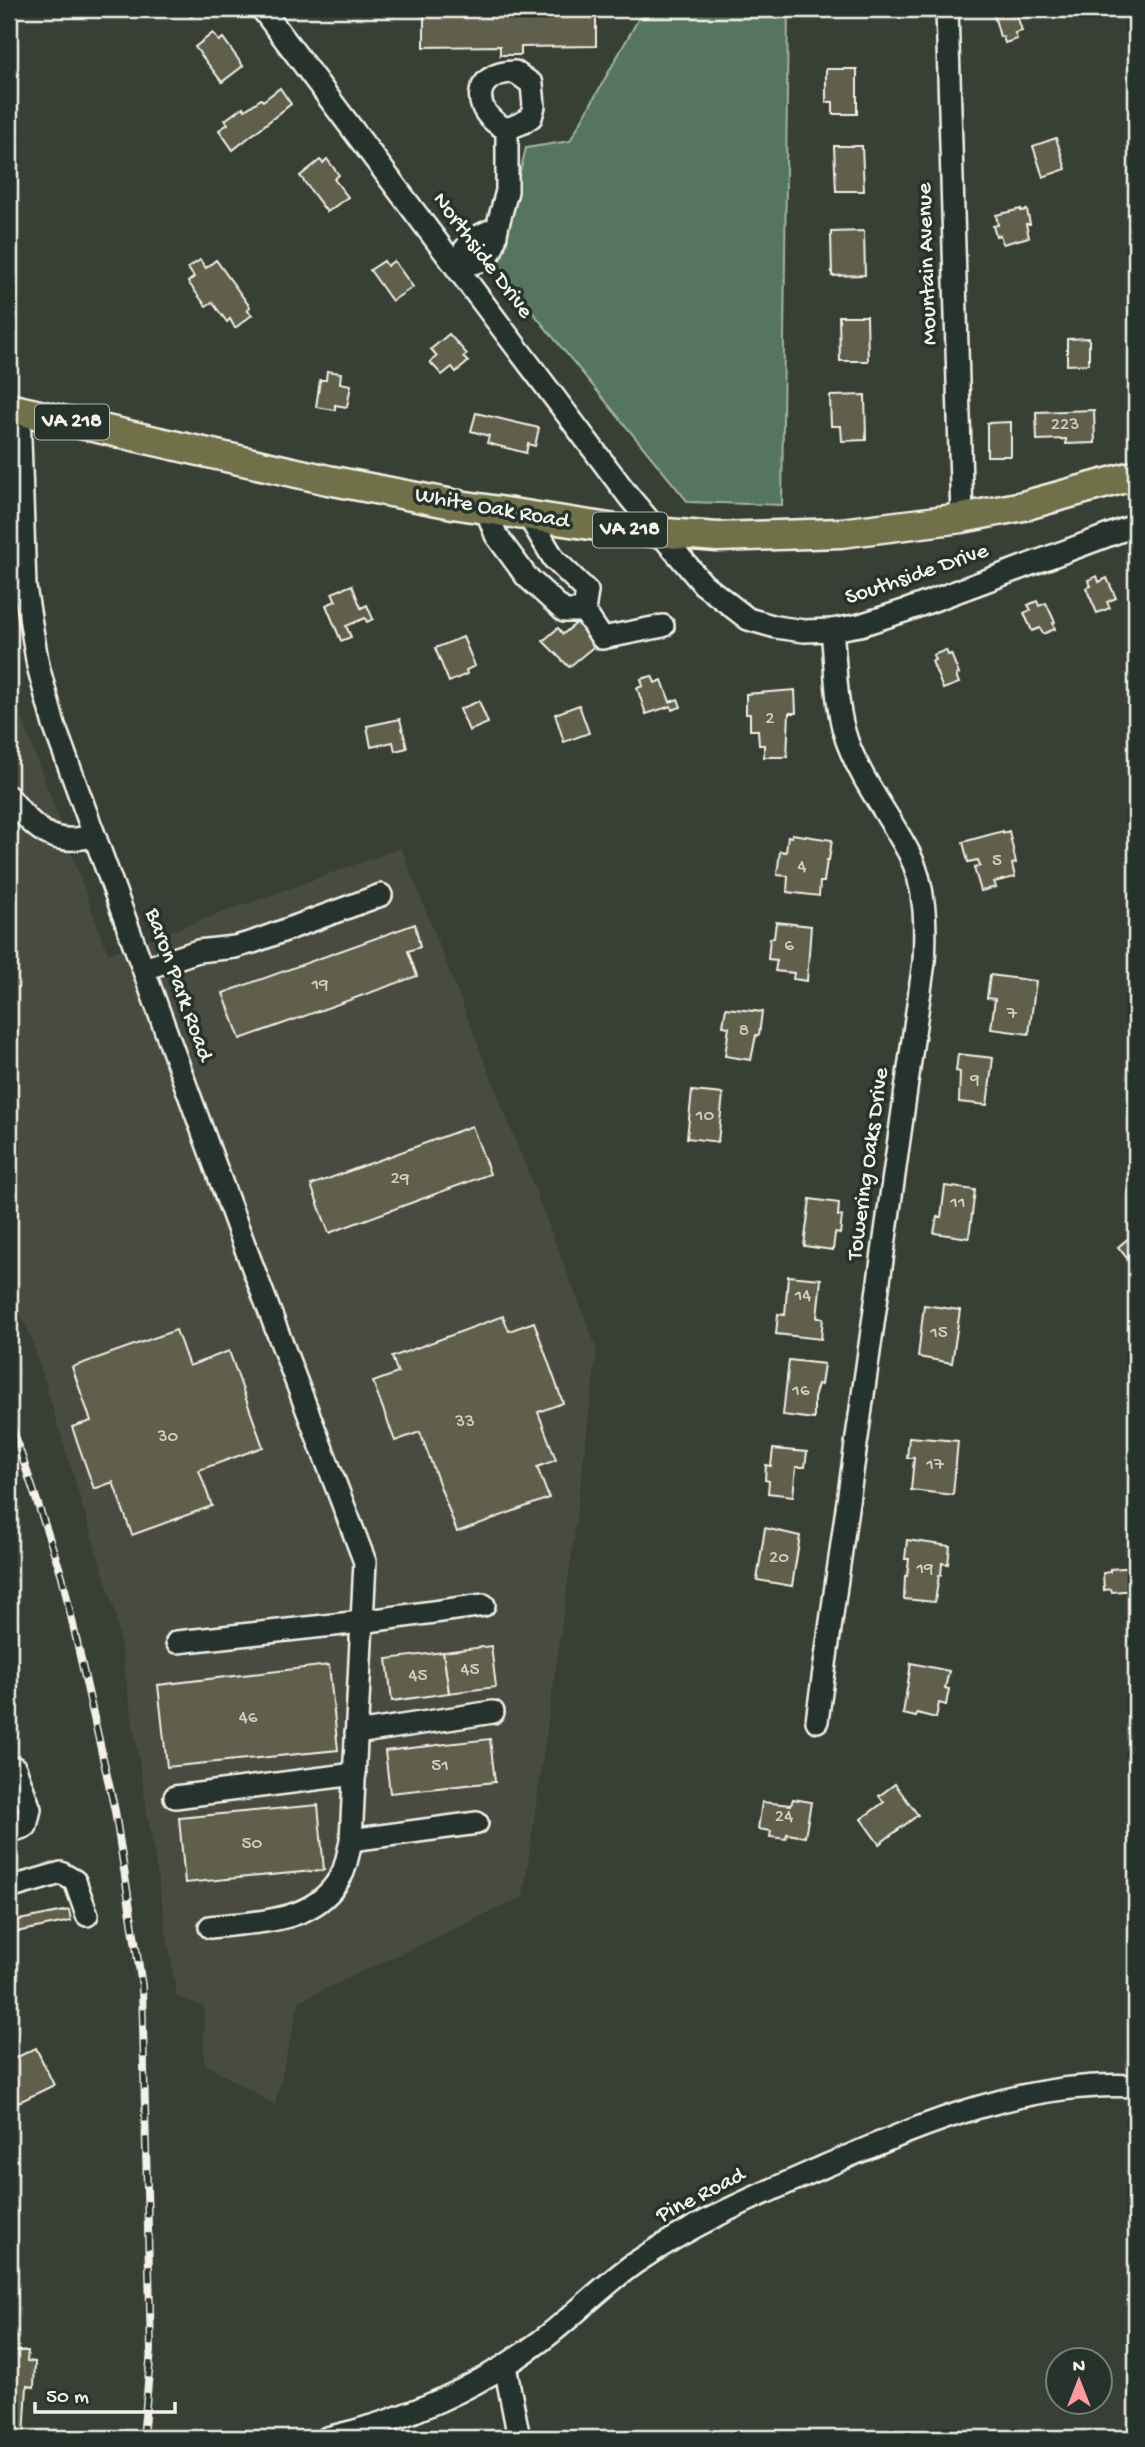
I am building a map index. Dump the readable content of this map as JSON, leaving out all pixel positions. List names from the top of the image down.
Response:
{
  "streets": {
    "main road": ["VA 218", "White Oak Road"],
    "street": [
      "Northside Drive",
      "Mountain Avenue",
      "Southside Drive",
      "Baron Park Road",
      "Towering Oaks Drive",
      "Pine Road"
    ]
  },
  "crossings": [
    ["Northside Drive", "White Oak Road"],
    ["Northside Drive", "Southside Drive"],
    ["Mountain Avenue", "White Oak Road"],
    ["White Oak Road", "Southside Drive"],
    ["White Oak Road", "Baron Park Road"],
    ["Southside Drive", "Towering Oaks Drive"]
  ],
  "house_numbers": [
    "223",
    "2",
    "5",
    "4",
    "6",
    "19",
    "7",
    "8",
    "9",
    "10",
    "29",
    "11",
    "14",
    "15",
    "16",
    "33",
    "30",
    "17",
    "20",
    "19",
    "45",
    "45",
    "46",
    "51",
    "24",
    "50"
  ],
  "scale_bar": "50 m",
  "north": "top"
}
